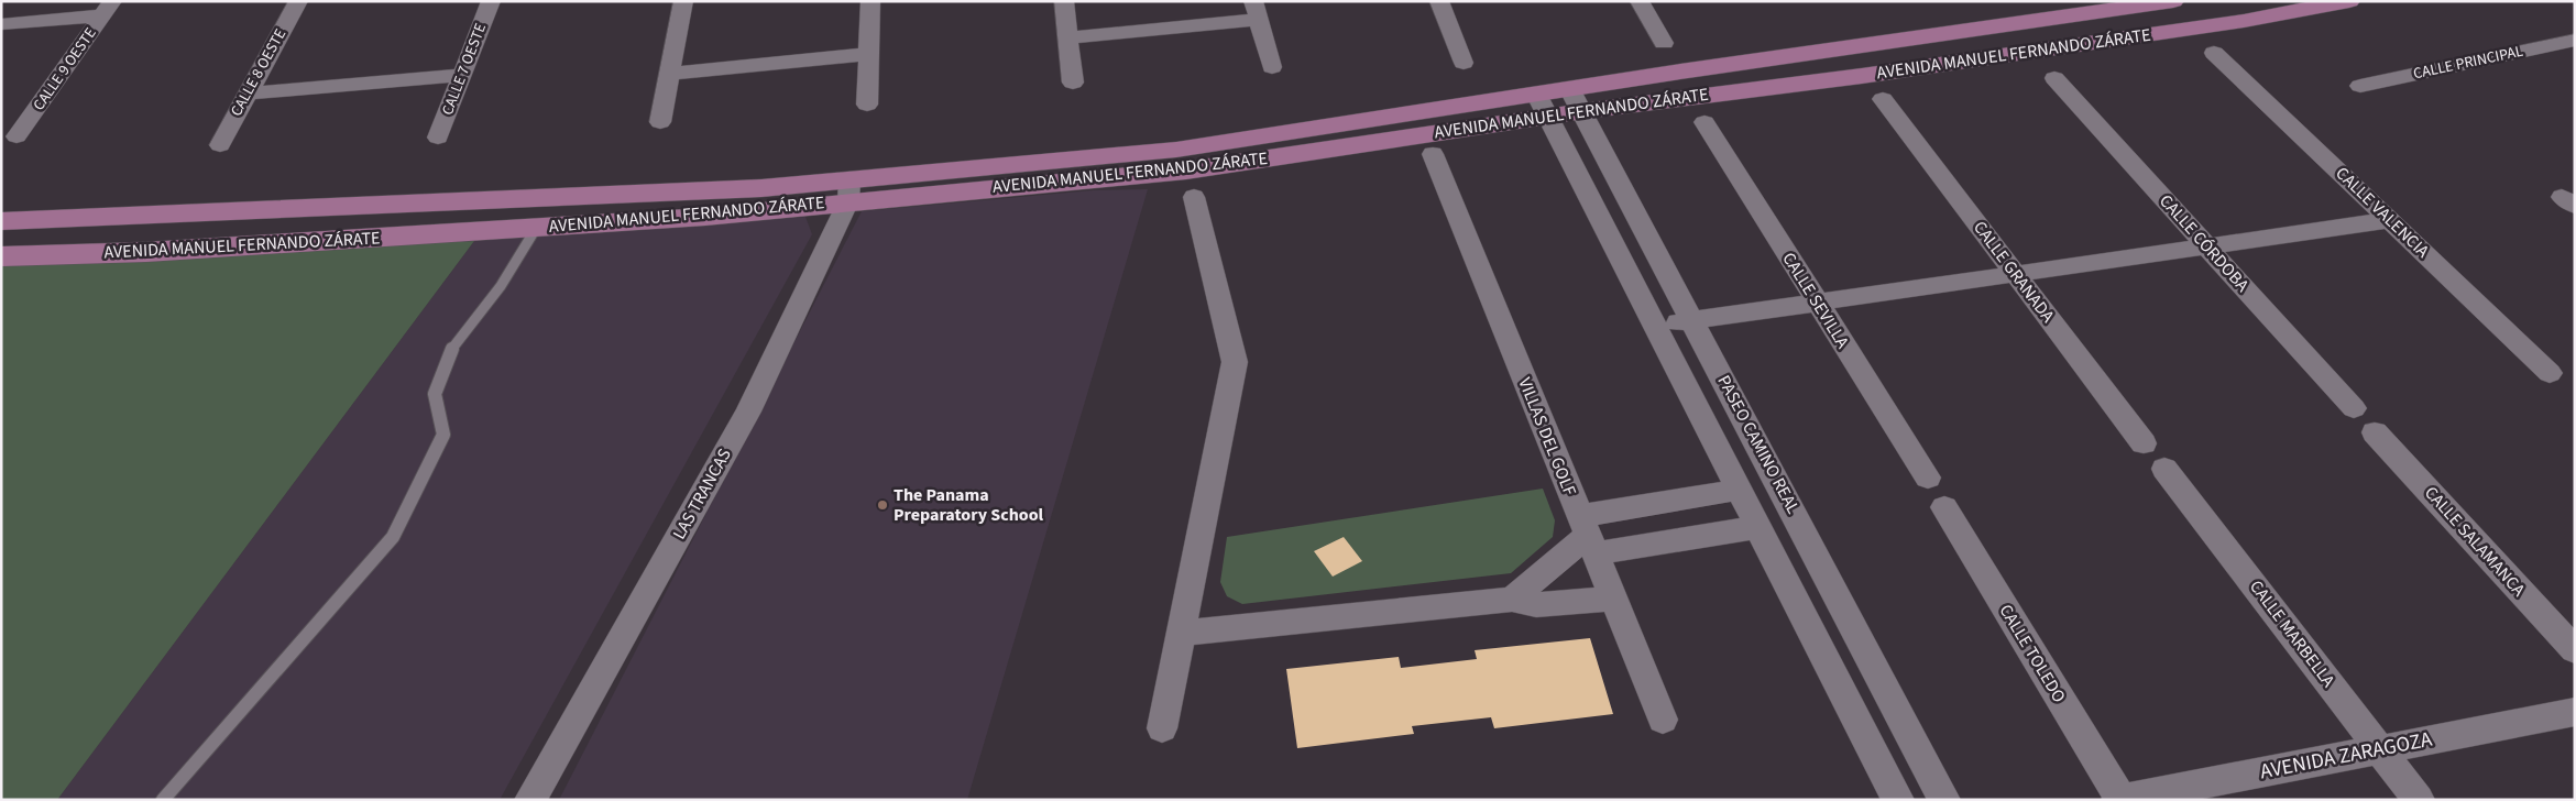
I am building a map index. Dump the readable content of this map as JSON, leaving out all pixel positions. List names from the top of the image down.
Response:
{
  "streets": {
    "main road": ["AVENIDA MANUEL FERNANDO ZÁRATE"],
    "street": [
      "CALLE PRINCIPAL",
      "CALLE 9 OESTE",
      "CALLE 7 OESTE",
      "CALLE 8 OESTE",
      "CALLE VALENCIA",
      "CALLE CÓRDOBA",
      "CALLE GRANADA",
      "CALLE SEVILLA",
      "VILLAS DEL GOLF",
      "PASEO CAMINO REAL",
      "LAS TRANCAS",
      "CALLE SALAMANCA",
      "CALLE MARBELLA",
      "CALLE TOLEDO",
      "AVENIDA ZARAGOZA"
    ]
  },
  "crossings": [
    ["AVENIDA MANUEL FERNANDO ZÁRATE", "PASEO CAMINO REAL"],
    ["AVENIDA MANUEL FERNANDO ZÁRATE", "LAS TRANCAS"],
    ["CALLE MARBELLA", "AVENIDA ZARAGOZA"],
    ["CALLE TOLEDO", "AVENIDA ZARAGOZA"]
  ],
  "places": ["The Panama Preparatory School"]
}
